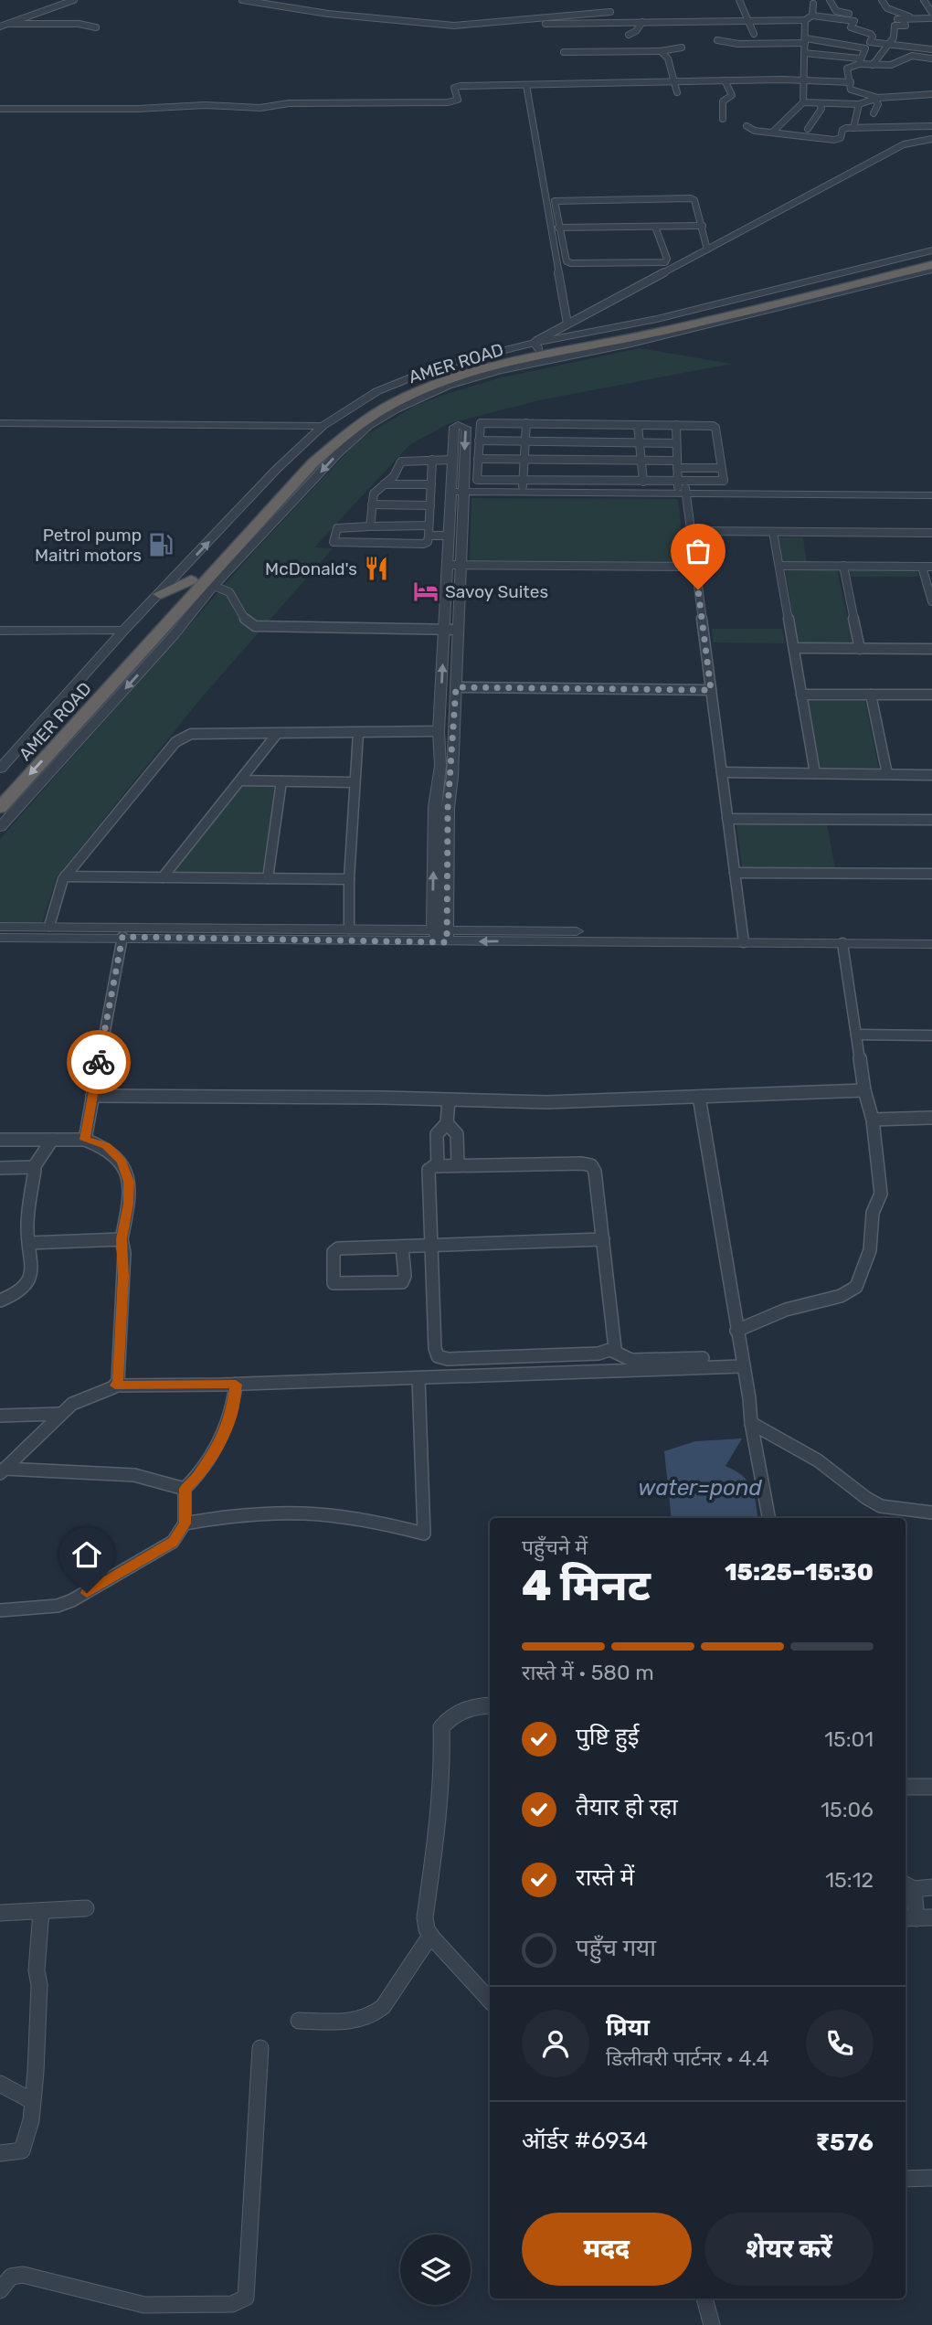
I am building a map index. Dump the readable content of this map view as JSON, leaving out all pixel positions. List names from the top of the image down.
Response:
{
  "streets": {
    "highway": ["AMER ROAD"]
  },
  "water": ["water=pond"],
  "places": {
    "fuel station": ["Petrol pump Maitri motors"],
    "restaurant": ["McDonald's"],
    "hotel": ["Savoy Suites"]
  },
  "page": {
    "heading": ["4 मिनट", "पहुँचने में", "15:25–15:30"],
    "panel": [
      "प्रिया",
      "डिलीवरी पार्टनर · 4.4",
      "ऑर्डर #6934",
      "₹576"
    ],
    "bar": "रास्ते में · 580 m",
    "list": [
      ["पुष्टि हुई", "15:01"],
      ["तैयार हो रहा", "15:06"],
      ["रास्ते में", "15:12"],
      "पहुँच गया"
    ],
    "buttons": ["मदद", "शेयर करें"]
  }
}
